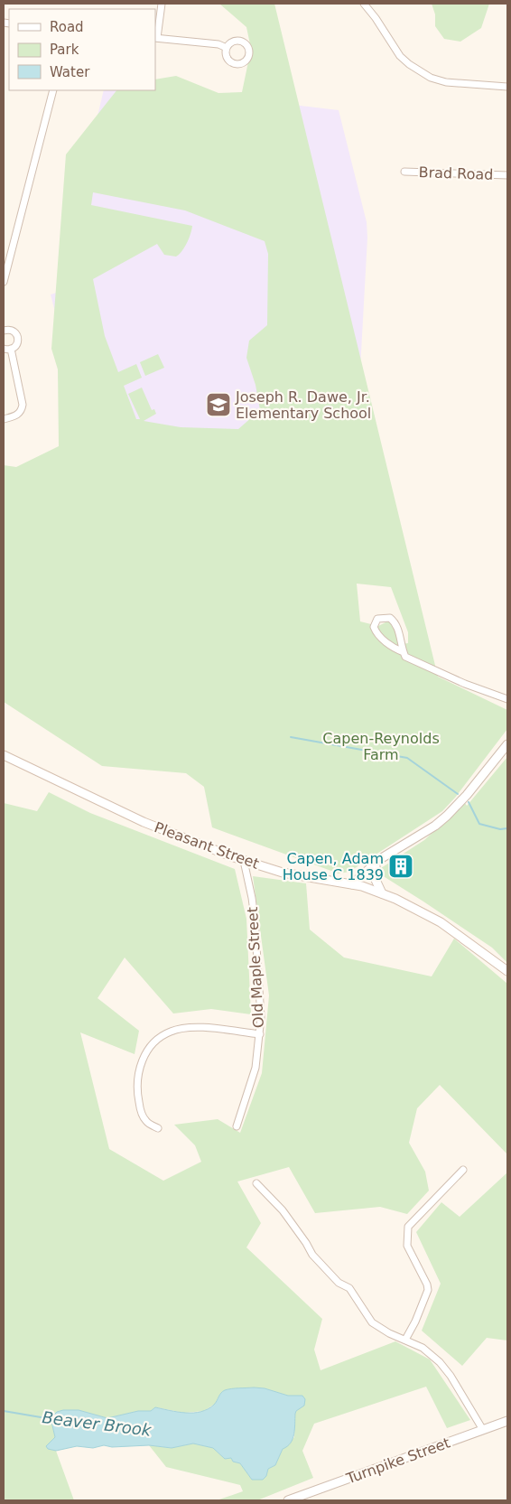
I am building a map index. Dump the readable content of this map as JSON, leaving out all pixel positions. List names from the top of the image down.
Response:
{
  "streets": {
    "main road": ["Pleasant Street", "Turnpike Street"],
    "street": ["Brad Road", "Old Maple Street"]
  },
  "crossings": [
    ["Pleasant Street", "Old Maple Street"]
  ],
  "water": ["Beaver Brook"],
  "parks": ["Capen-Reynolds Farm"],
  "places": {
    "school or university": ["Joseph R. Dawe, Jr. Elementary School"],
    "building": ["Capen, Adam House C 1839"]
  },
  "legend": ["Road", "Park", "Water"]
}
